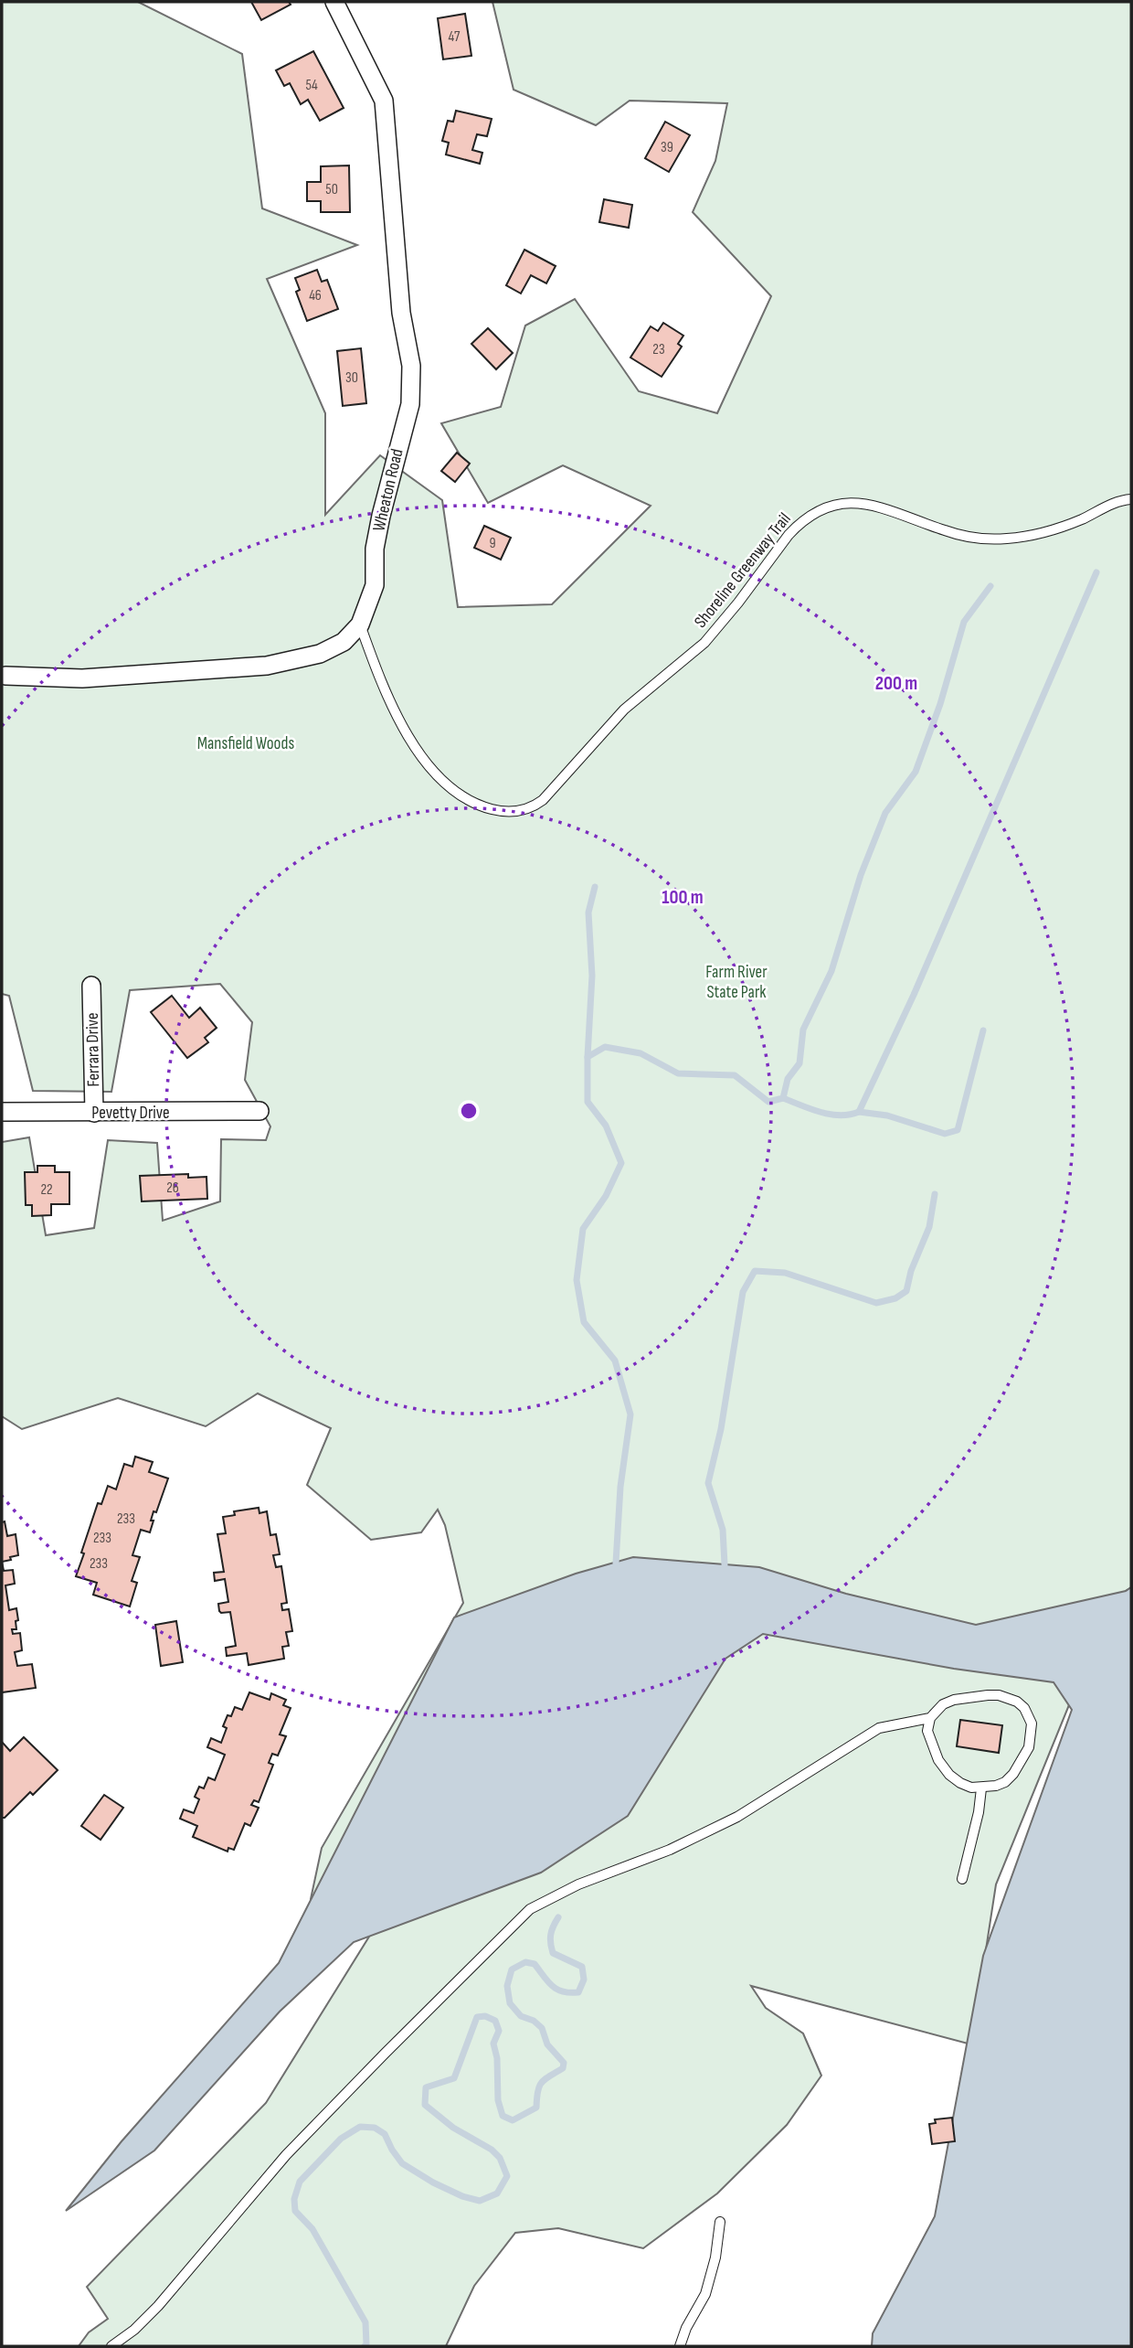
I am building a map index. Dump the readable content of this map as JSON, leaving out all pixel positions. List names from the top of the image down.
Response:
{
  "streets": {
    "street": ["Wheaton Road", "Ferrara Drive", "Pevetty Drive"],
    "lane": ["Shoreline Greenway Trail"]
  },
  "crossings": [
    ["Wheaton Road", "Shoreline Greenway Trail"],
    ["Ferrara Drive", "Pevetty Drive"]
  ],
  "parks": ["Mansfield Woods", "Farm River State Park"],
  "house_numbers": [
    "47",
    "54",
    "39",
    "50",
    "46",
    "23",
    "30",
    "9",
    "26",
    "22",
    "233",
    "233",
    "233"
  ],
  "rings": ["200 m", "100 m"]
}
